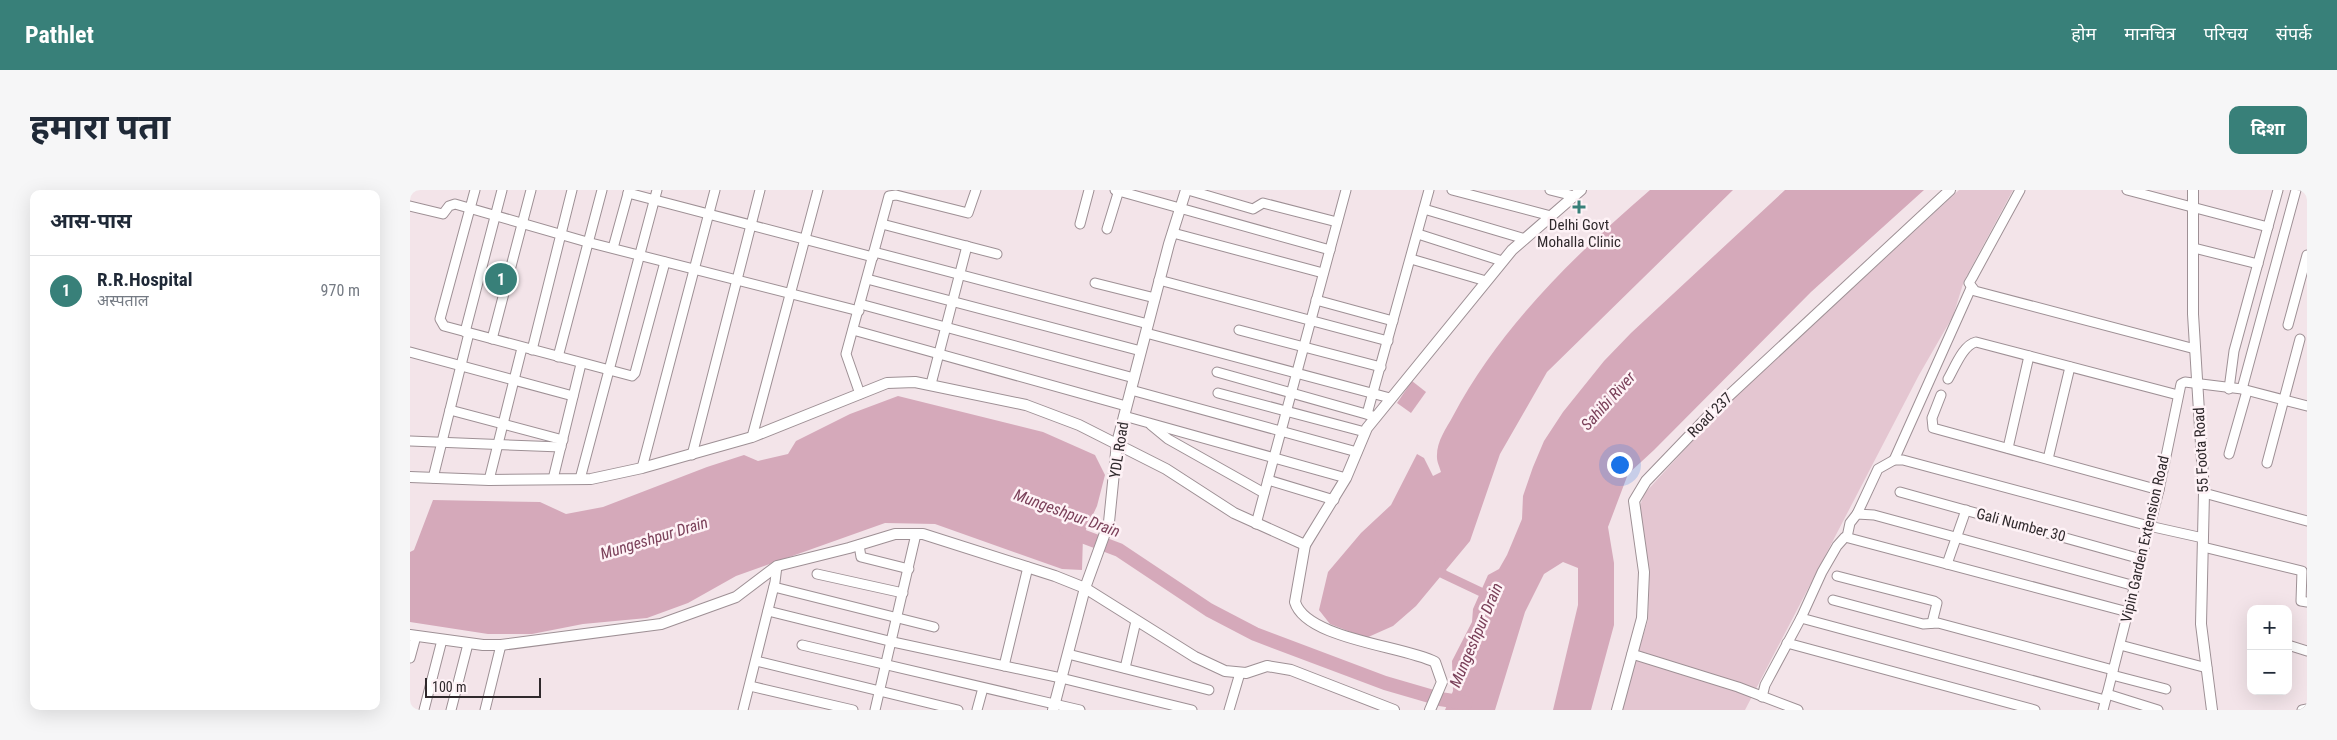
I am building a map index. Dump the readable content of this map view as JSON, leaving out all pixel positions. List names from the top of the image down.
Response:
{
  "streets": {
    "street": [
      "Road 237",
      "YDL Road",
      "55 Foota Road",
      "Gali Number 30",
      "Vipin Garden Extension Road"
    ]
  },
  "crossings": [
    ["Gali Number 30", "Vipin Garden Extension Road"]
  ],
  "water": ["Sahibi River", "Mungeshpur Drain"],
  "places": {
    "health": ["Delhi Govt Mohalla Clinic"]
  },
  "scale_bar": "100 m",
  "page": {
    "header": "Pathlet",
    "nav": [
      "होम",
      "मानचित्र",
      "परिचय",
      "संपर्क"
    ],
    "buttons": "दिशा",
    "title": "हमारा पता",
    "heading": "आस-पास",
    "list": [
      {
        "mark": "1",
        "name": "R.R.Hospital",
        "note": "अस्पताल",
        "value": "970 m"
      }
    ],
    "pins": "1",
    "map_buttons": ["+", "−"],
    "scale": "100 m"
  }
}
